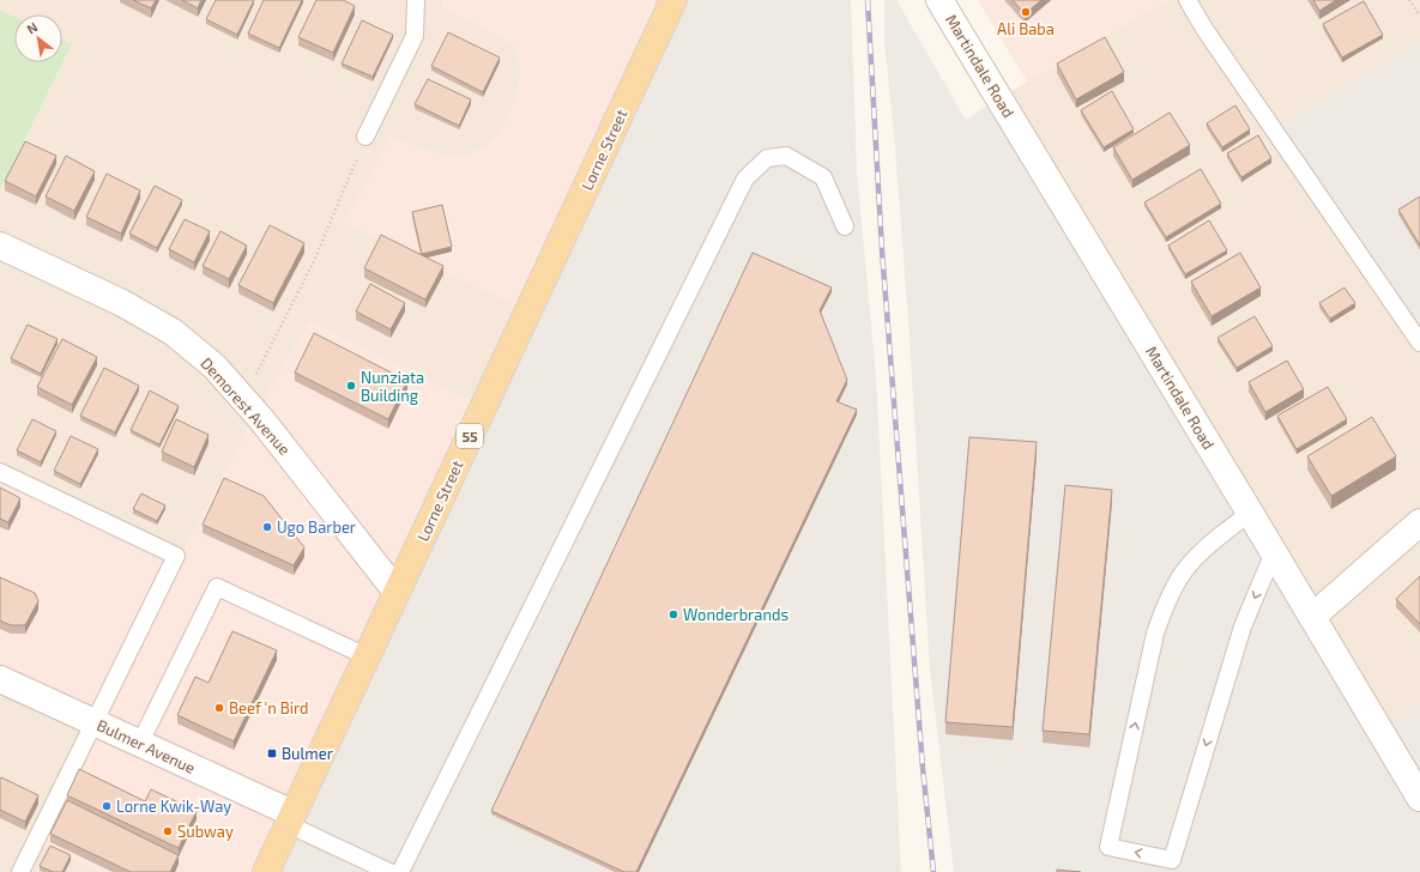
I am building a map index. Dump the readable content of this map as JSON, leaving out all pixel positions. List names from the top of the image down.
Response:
{
  "streets": {
    "main road": ["Lorne Street", "55"],
    "street": ["Martindale Road", "Demorest Avenue", "Bulmer Avenue"]
  },
  "crossings": [
    ["Lorne Street", "Demorest Avenue"],
    ["Lorne Street", "Bulmer Avenue"]
  ],
  "places": {
    "other": [
      "Ali Baba",
      "Nunziata Building",
      "Ugo Barber",
      "Wonderbrands",
      "Beef 'n Bird",
      "Lorne Kwik-Way",
      "Subway"
    ],
    "transit": ["Bulmer"]
  },
  "north": "top left"
}
